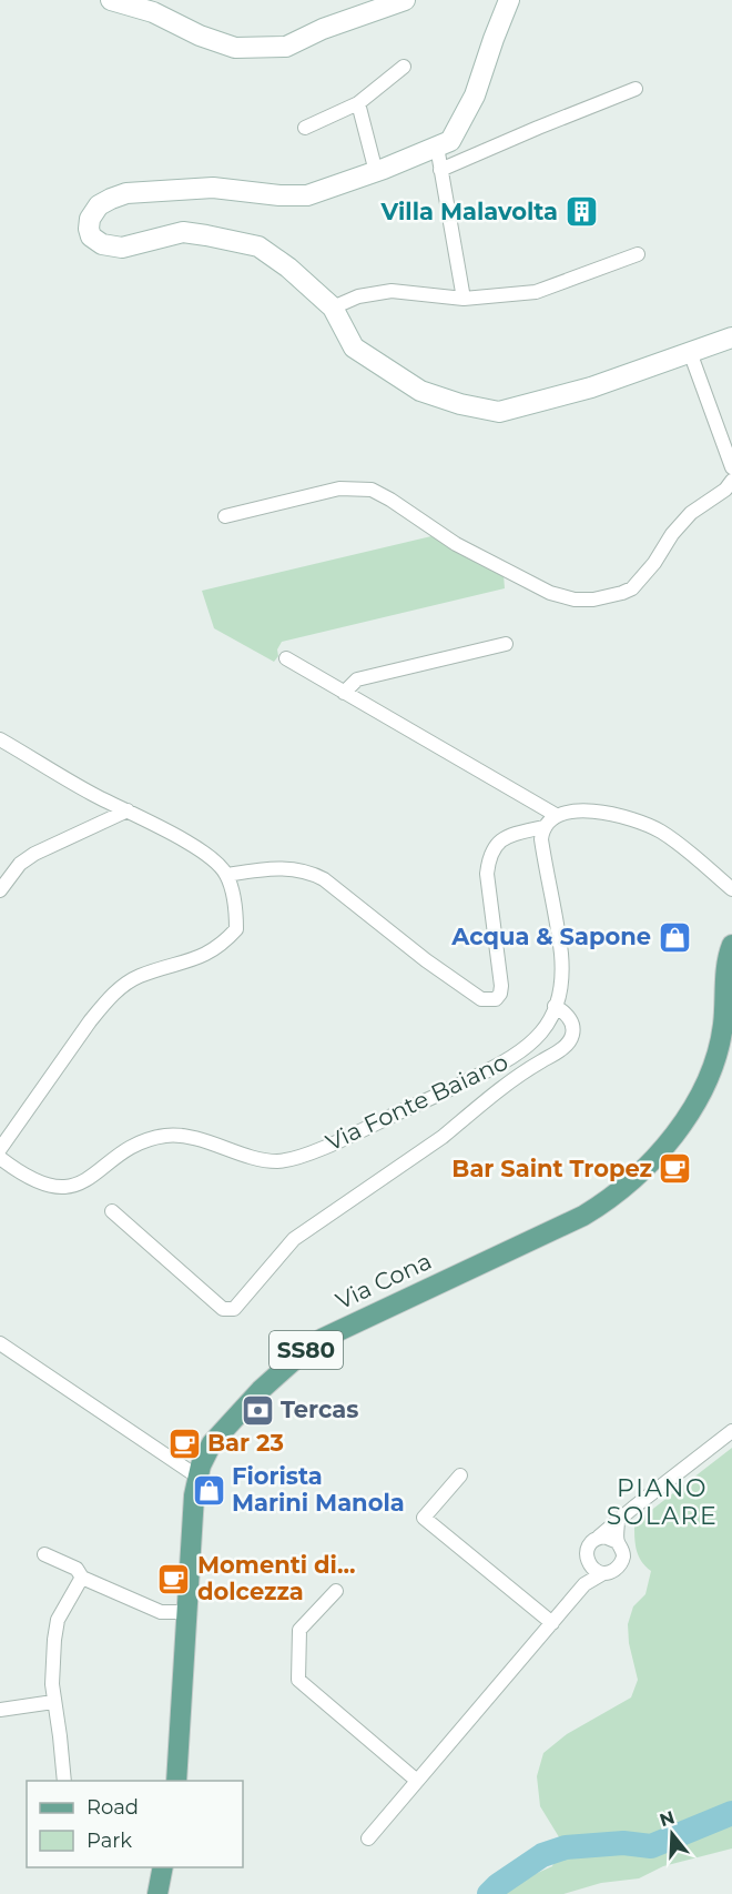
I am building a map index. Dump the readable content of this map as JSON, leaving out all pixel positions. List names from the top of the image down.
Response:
{
  "streets": {
    "main road": ["Via Cona", "SS80"],
    "street": ["Via Fonte Baiano"]
  },
  "districts": ["PIANO SOLARE"],
  "places": {
    "building": ["Villa Malavolta"],
    "shop": ["Acqua & Sapone", "Fiorista Marini Manola"],
    "cafe": ["Bar Saint Tropez", "Bar 23", "Momenti di... dolcezza"],
    "bank": ["Tercas"]
  },
  "legend": ["Road", "Park"],
  "north": "top"
}
